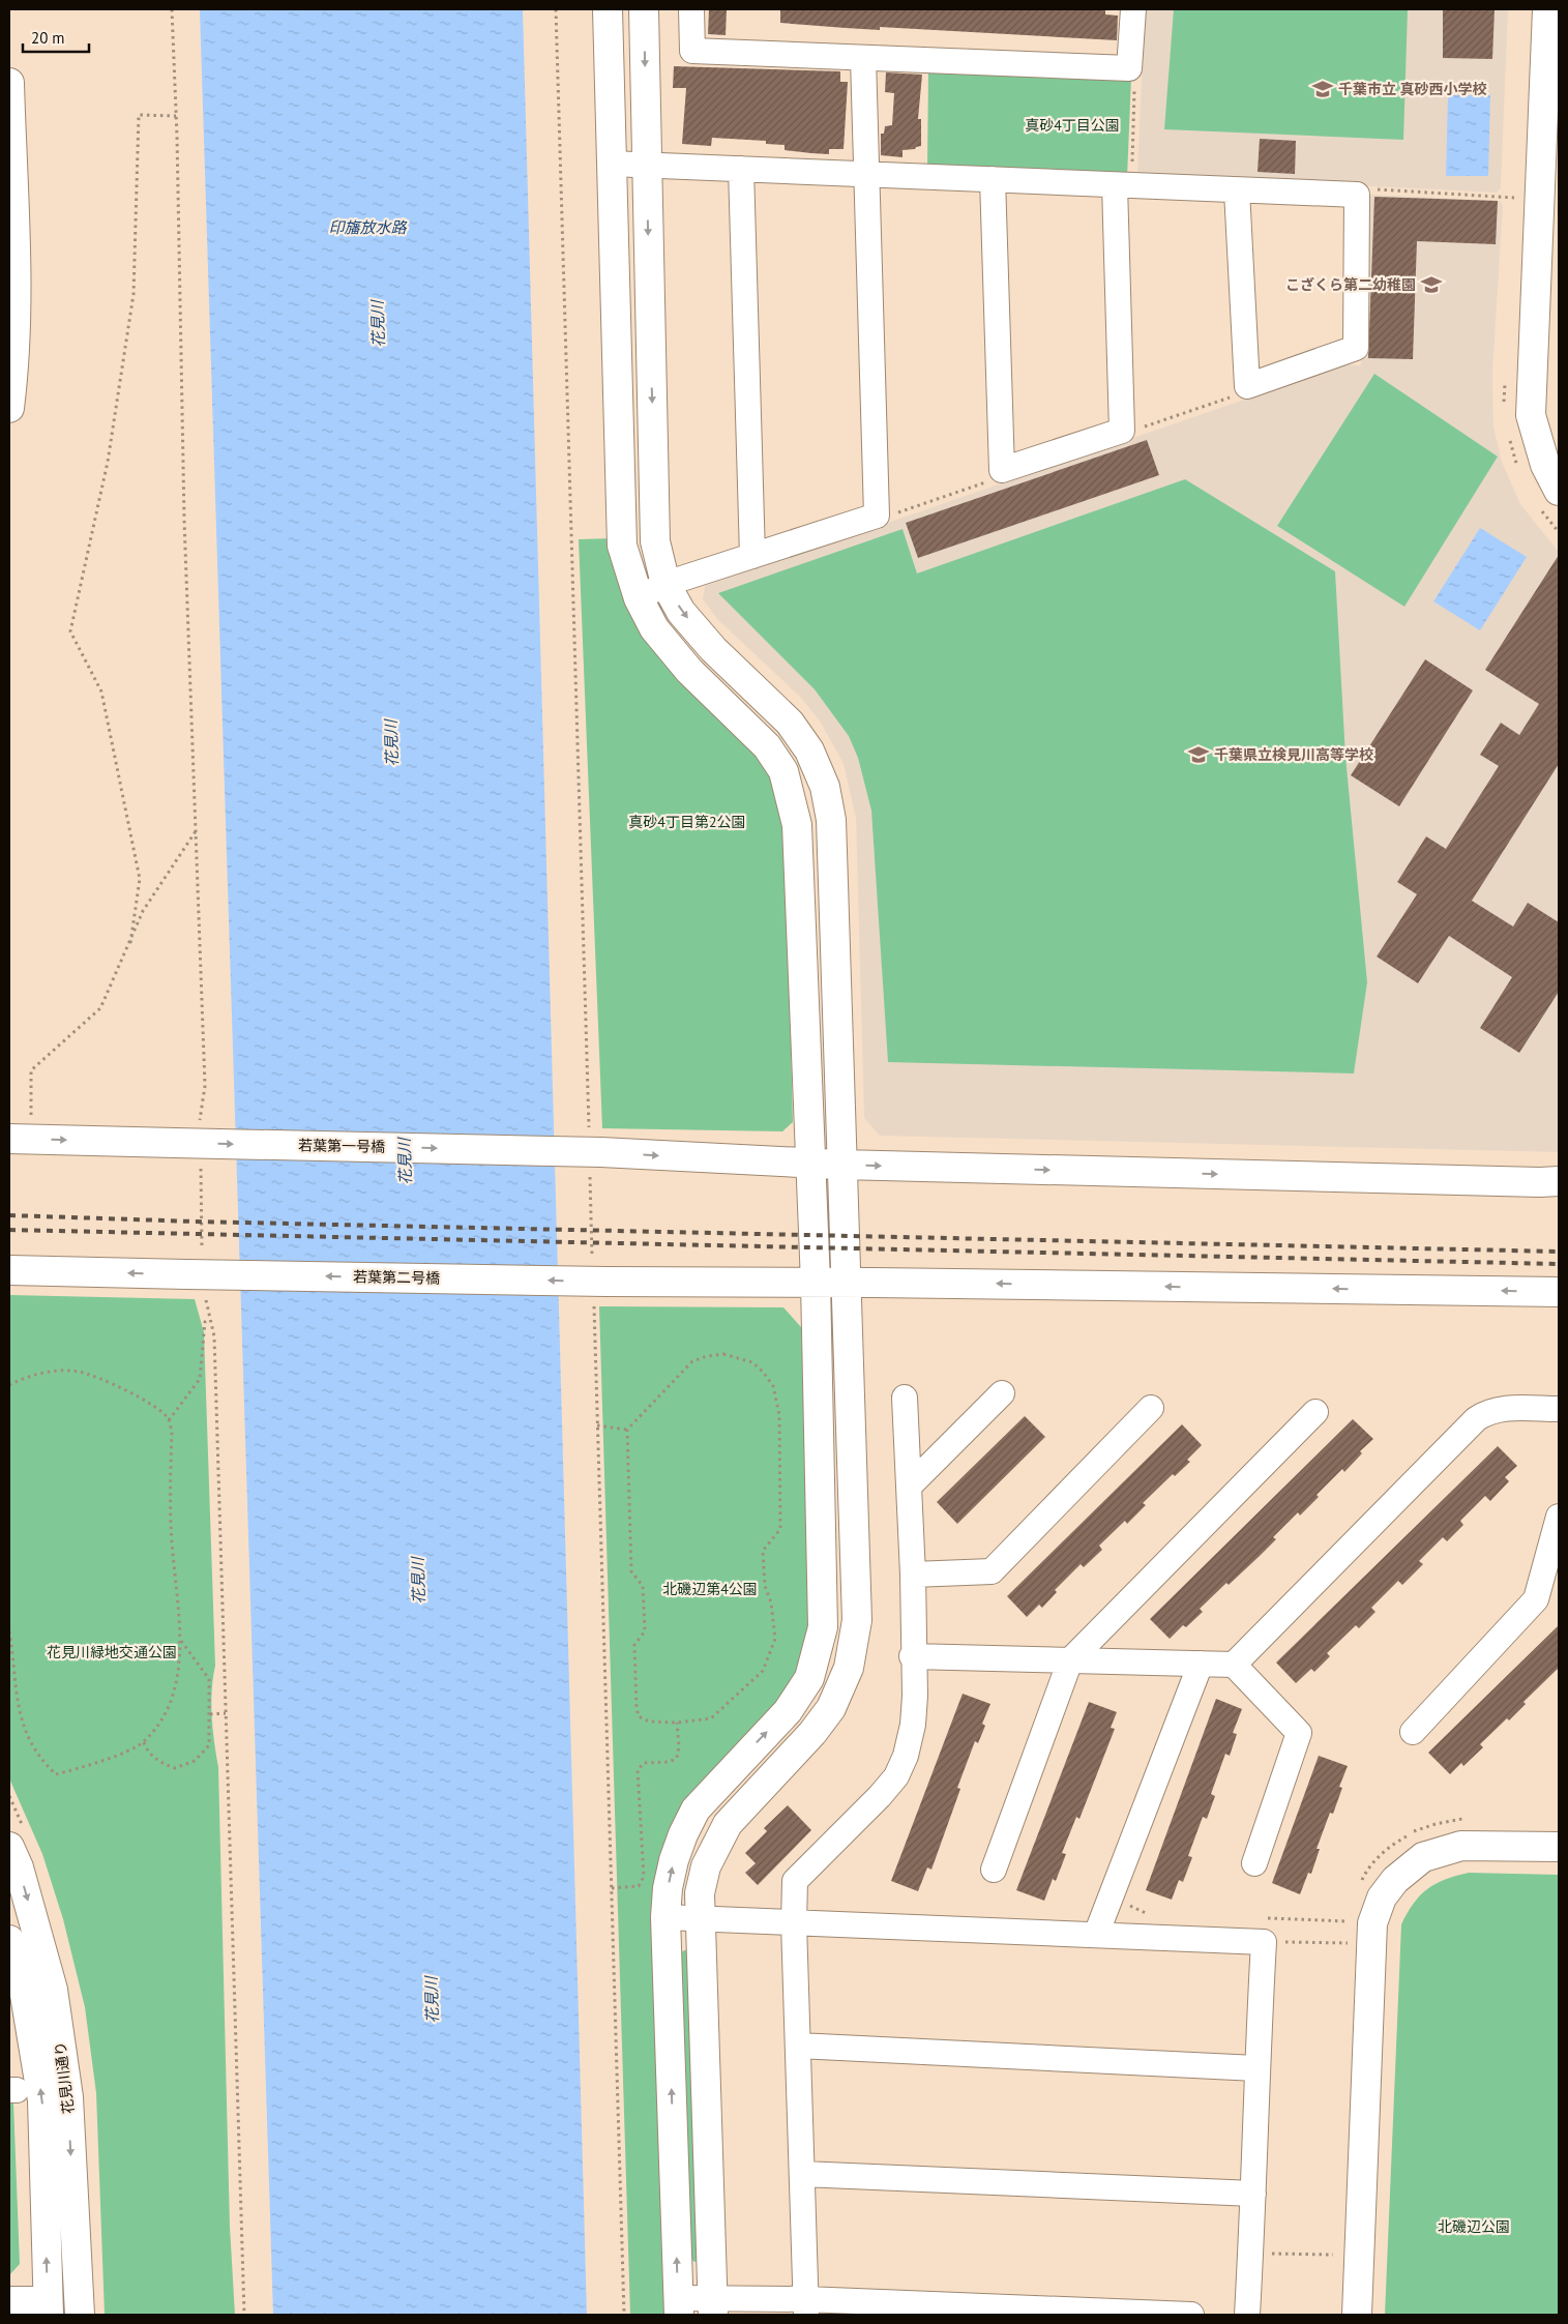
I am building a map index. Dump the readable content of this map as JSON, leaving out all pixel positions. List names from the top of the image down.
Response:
{
  "streets": {
    "street": ["若葉第一号橋", "若葉第二号橋", "花見川通り"]
  },
  "one_way": ["若葉第一号橋", "若葉第二号橋"],
  "water": ["印旛放水路", "花見川"],
  "parks": [
    "真砂4丁目公園",
    "真砂4丁目第2公園",
    "北磯辺第4公園",
    "花見川緑地交通公園",
    "北磯辺公園"
  ],
  "places": {
    "school or university": ["千葉市立 真砂西小学校", "こざくら第二幼稚園", "千葉県立検見川高等学校"]
  },
  "scale_bar": "20 m"
}
